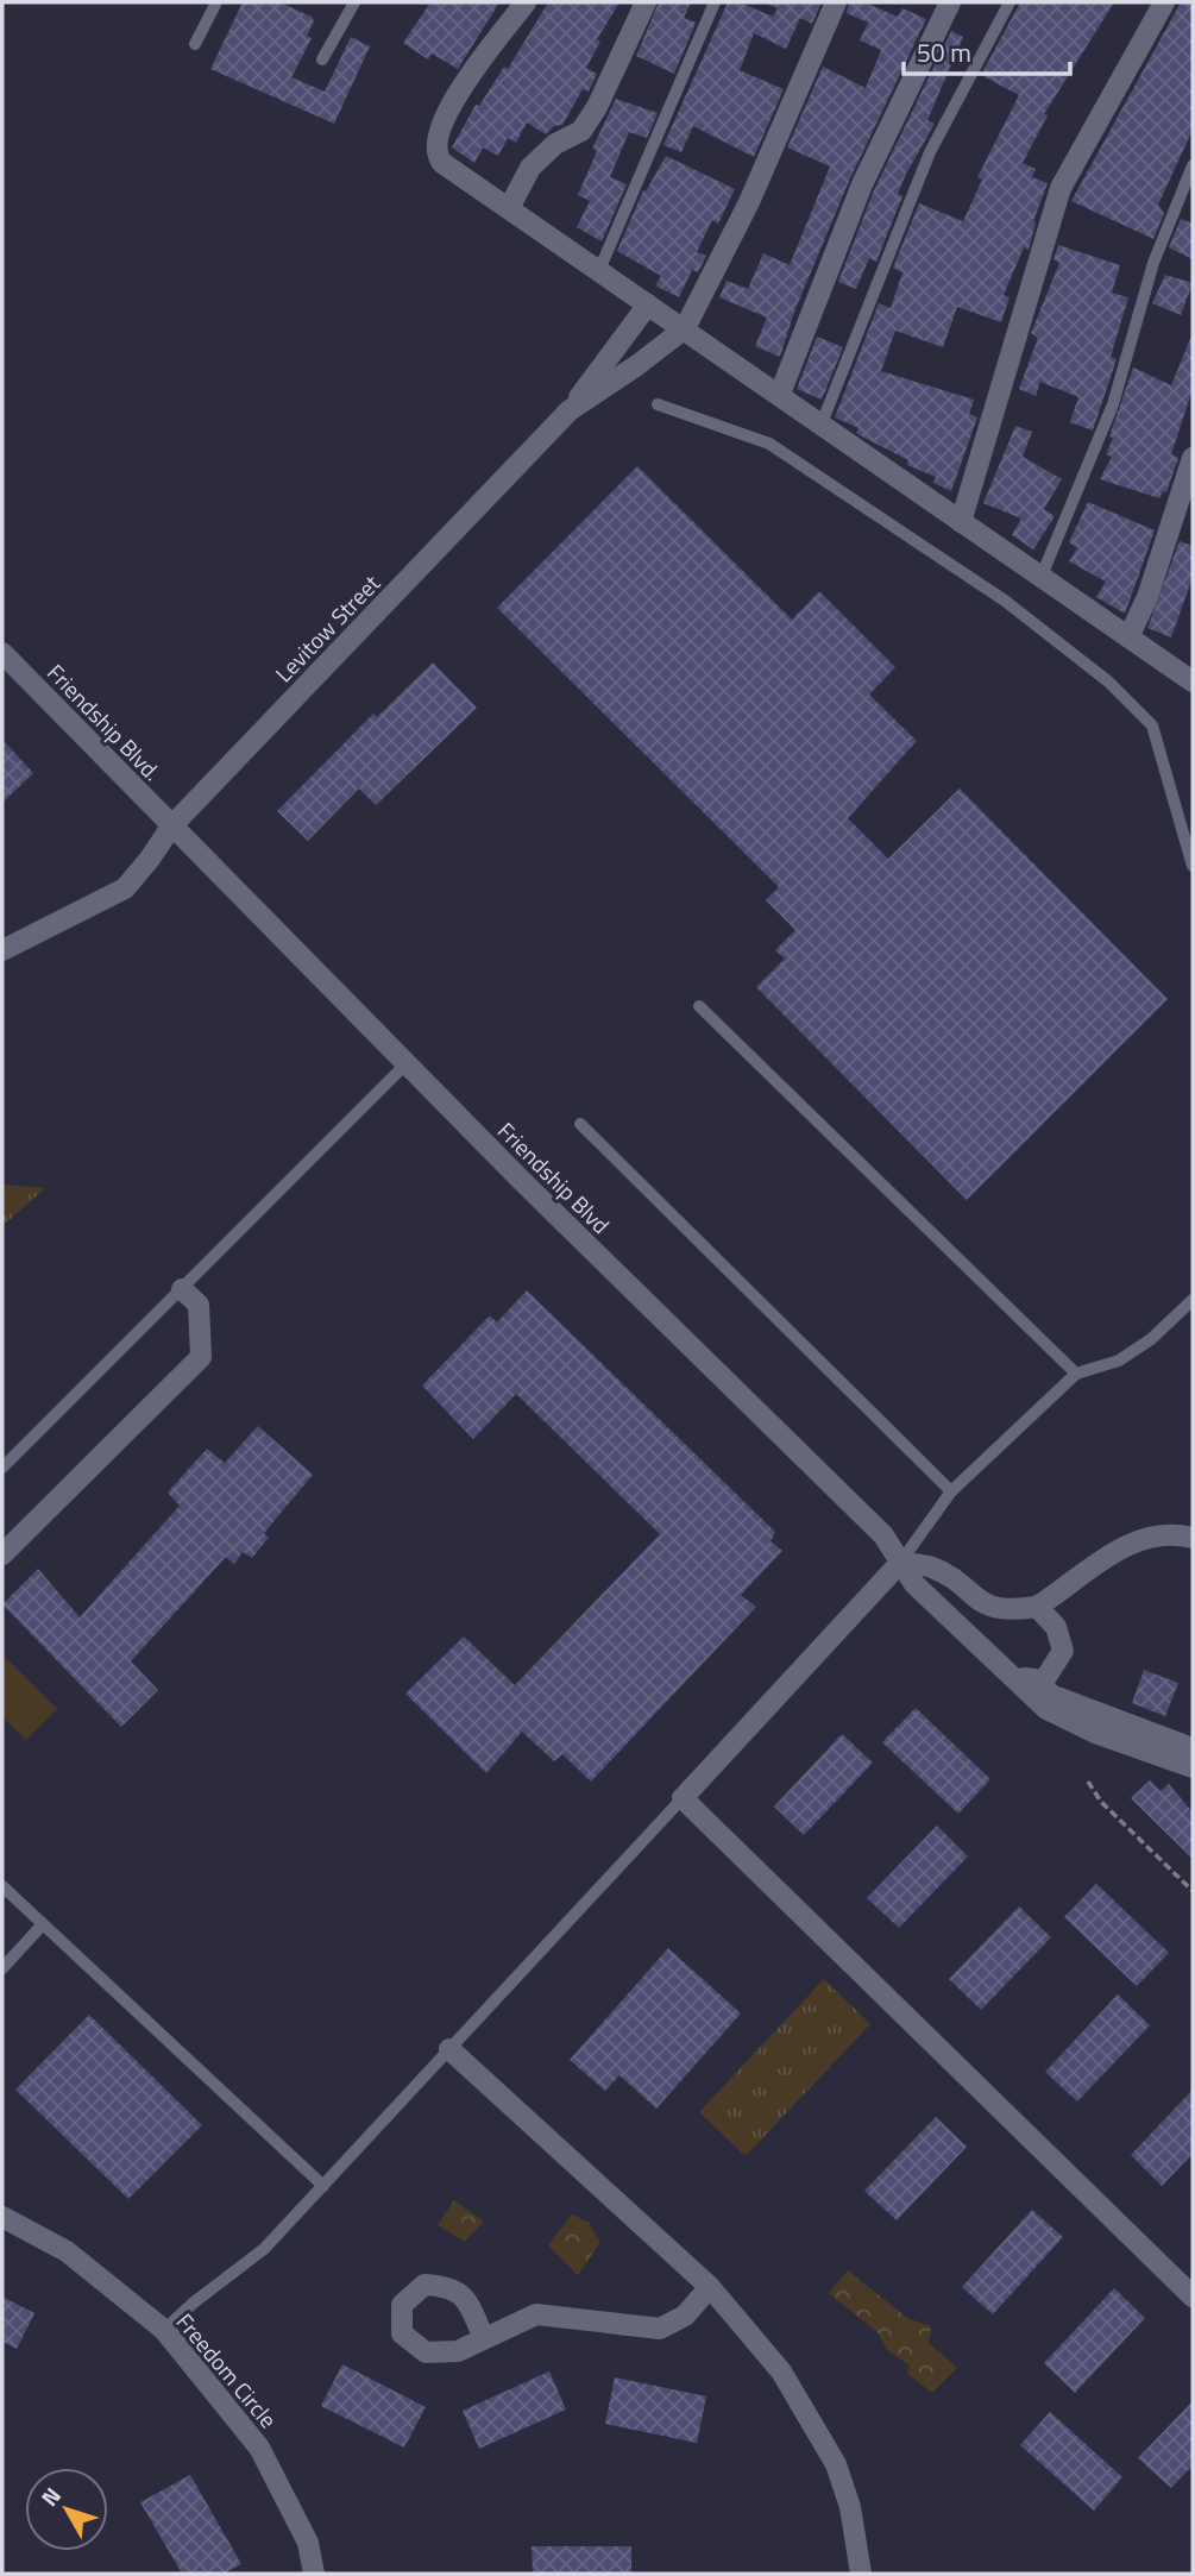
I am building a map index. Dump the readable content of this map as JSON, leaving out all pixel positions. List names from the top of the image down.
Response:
{
  "streets": {
    "street": [
      "Levitow Street",
      "Friendship Blvd.",
      "Friendship Blvd",
      "Freedom Circle"
    ]
  },
  "crossings": [
    ["Levitow Street", "Friendship Blvd."],
    ["Levitow Street", "Friendship Blvd"],
    ["Friendship Blvd.", "Friendship Blvd"]
  ],
  "scale_bar": "50 m",
  "north": "top left"
}
